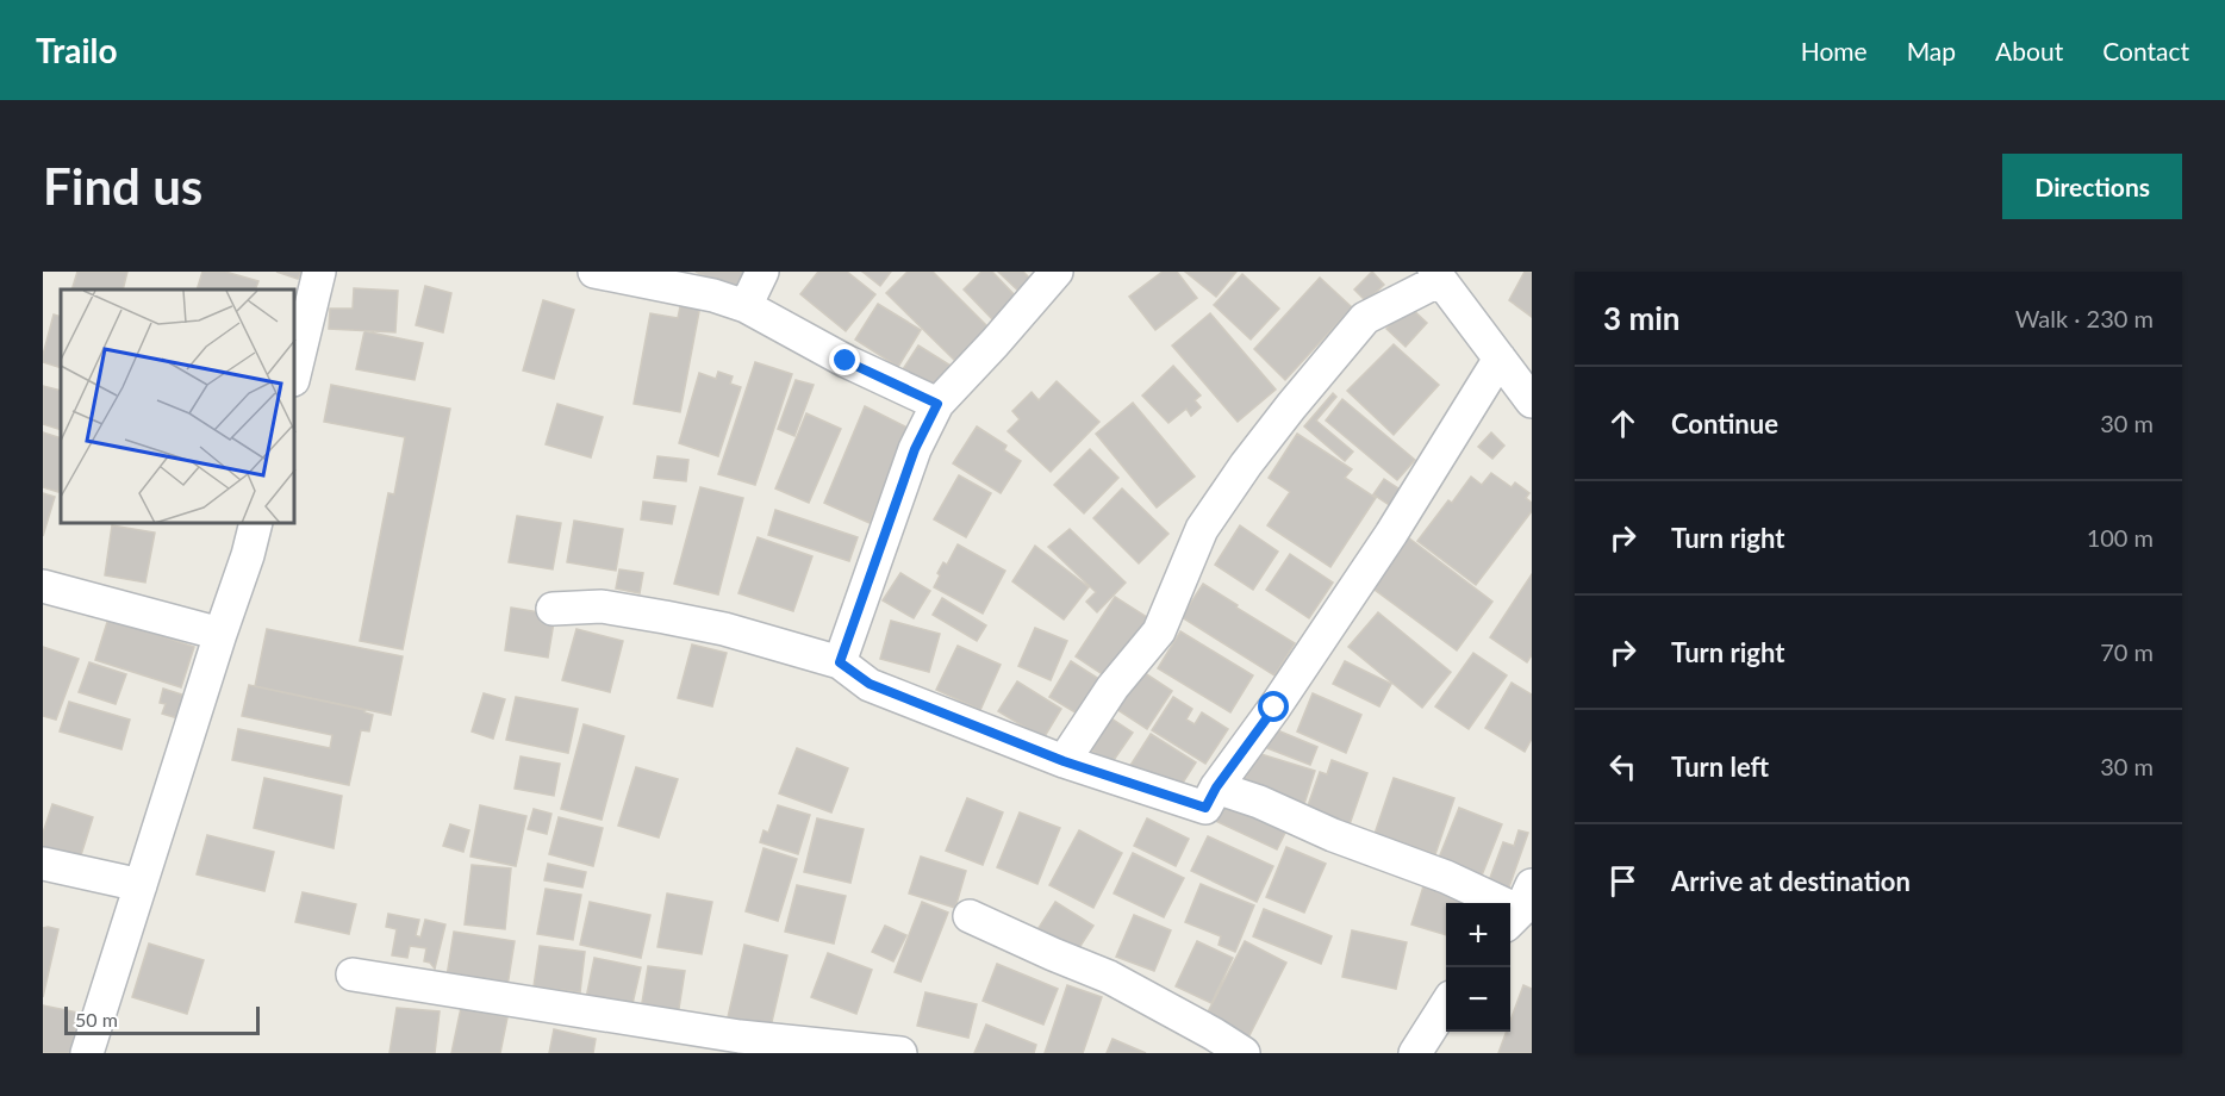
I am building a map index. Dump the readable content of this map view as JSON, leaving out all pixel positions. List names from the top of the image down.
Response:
{
  "scale_bar": "50 m",
  "page": {
    "header": "Trailo",
    "nav": [
      "Home",
      "Map",
      "About",
      "Contact"
    ],
    "buttons": "Directions",
    "title": "Find us",
    "heading": ["3 min", "Walk · 230 m"],
    "list": [
      ["Continue", "30 m"],
      ["Turn right", "100 m"],
      ["Turn right", "70 m"],
      ["Turn left", "30 m"],
      "Arrive at destination"
    ],
    "map_buttons": ["+", "−"],
    "scale": "50 m"
  }
}
